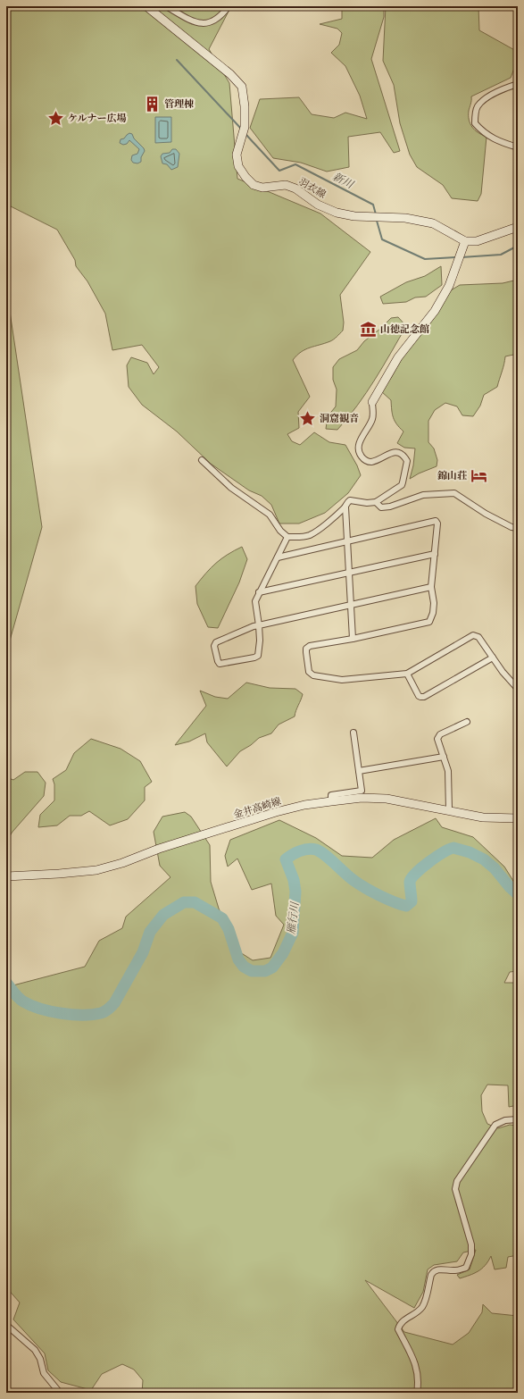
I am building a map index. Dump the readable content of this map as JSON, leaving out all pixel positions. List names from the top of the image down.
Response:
{
  "streets": {
    "street": ["羽衣線", "金井高崎線"]
  },
  "water": ["新川", "雁行川"],
  "places": {
    "building": ["管理棟"],
    "place": ["ケルナー広場", "洞窟観音"],
    "museum": ["山徳記念館"],
    "hotel": ["錦山荘"]
  }
}
